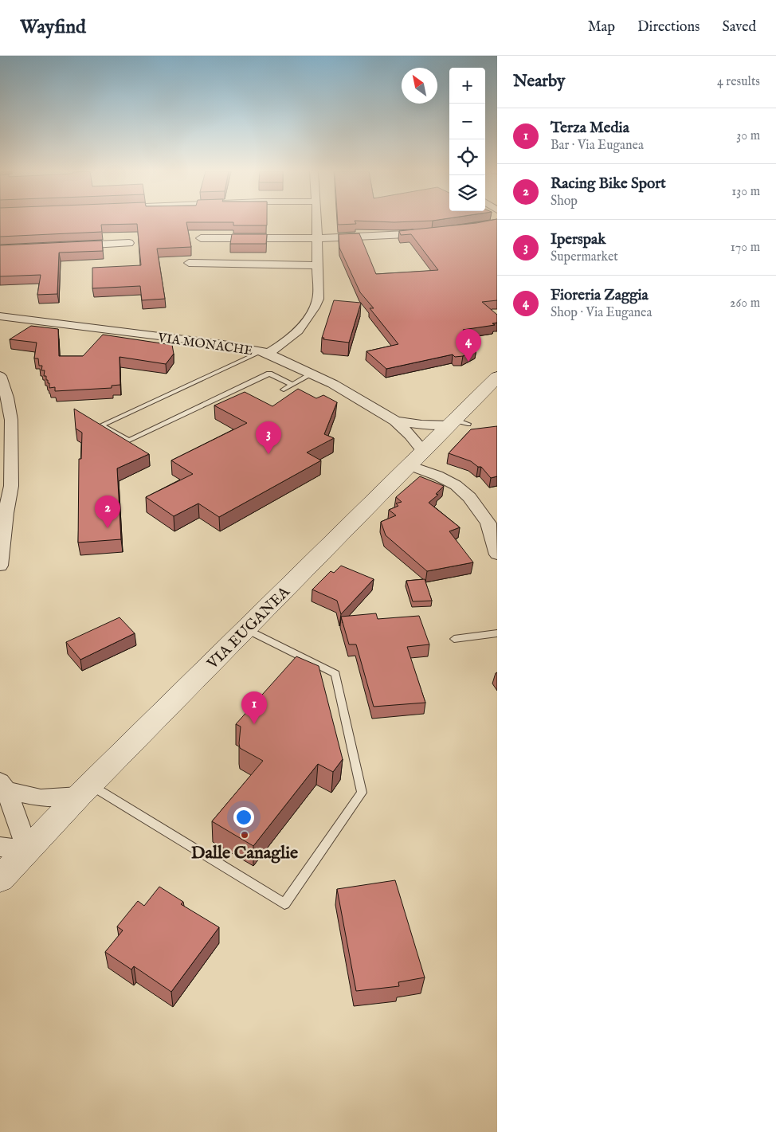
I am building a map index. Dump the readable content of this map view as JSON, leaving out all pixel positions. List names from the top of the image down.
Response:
{
  "streets": {
    "street": ["VIA MONACHE", "VIA EUGANEA"]
  },
  "crossings": [
    ["VIA MONACHE", "VIA EUGANEA"]
  ],
  "places": ["Dalle Canaglie"],
  "north": "top left",
  "page": {
    "header": "Wayfind",
    "nav": ["Map", "Directions", "Saved"],
    "heading": ["Nearby", "4 results"],
    "map_buttons": ["+", "−"],
    "list": [
      {
        "mark": "1",
        "name": "Terza Media",
        "note": "Bar · Via Euganea",
        "value": "30 m"
      },
      {
        "mark": "2",
        "name": "Racing Bike Sport",
        "note": "Shop",
        "value": "130 m"
      },
      {
        "mark": "3",
        "name": "Iperspak",
        "note": "Supermarket",
        "value": "170 m"
      },
      {
        "mark": "4",
        "name": "Fioreria Zaggia",
        "note": "Shop · Via Euganea",
        "value": "260 m"
      }
    ],
    "pins": [
      "4",
      "3",
      "2",
      "1"
    ]
  }
}
